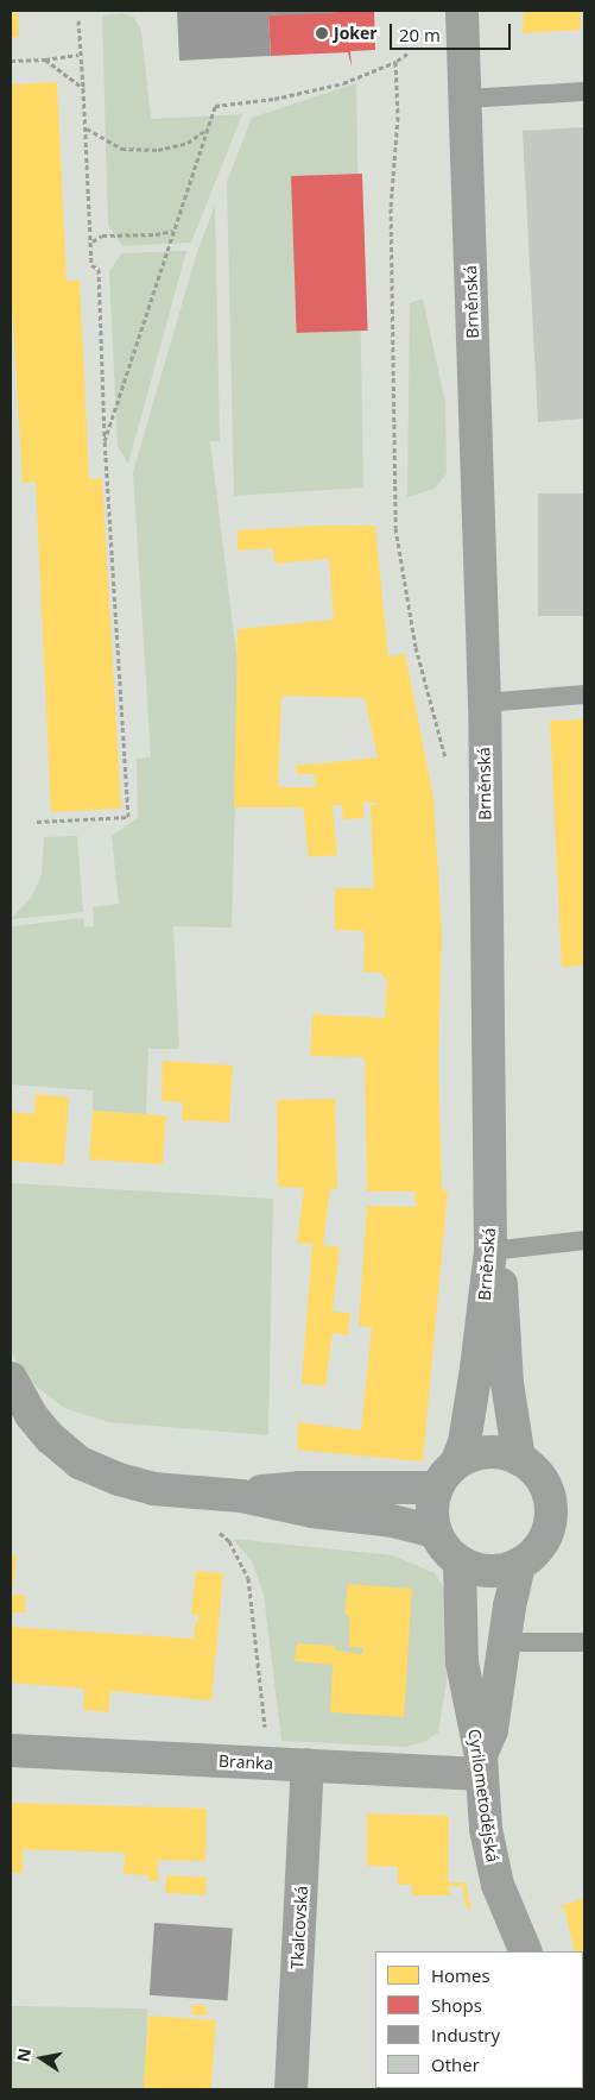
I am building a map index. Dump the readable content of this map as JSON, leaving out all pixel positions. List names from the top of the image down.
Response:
{
  "streets": {
    "street": [
      "Brněnská",
      "Branka",
      "Cyrilometodějská",
      "Tkalcovská"
    ]
  },
  "crossings": [
    ["Brněnská", "Cyrilometodějská"],
    ["Branka", "Cyrilometodějská"],
    ["Branka", "Tkalcovská"]
  ],
  "places": ["Joker"],
  "legend": [
    "Homes",
    "Shops",
    "Industry",
    "Other"
  ],
  "scale_bar": "20 m",
  "north": "left"
}
